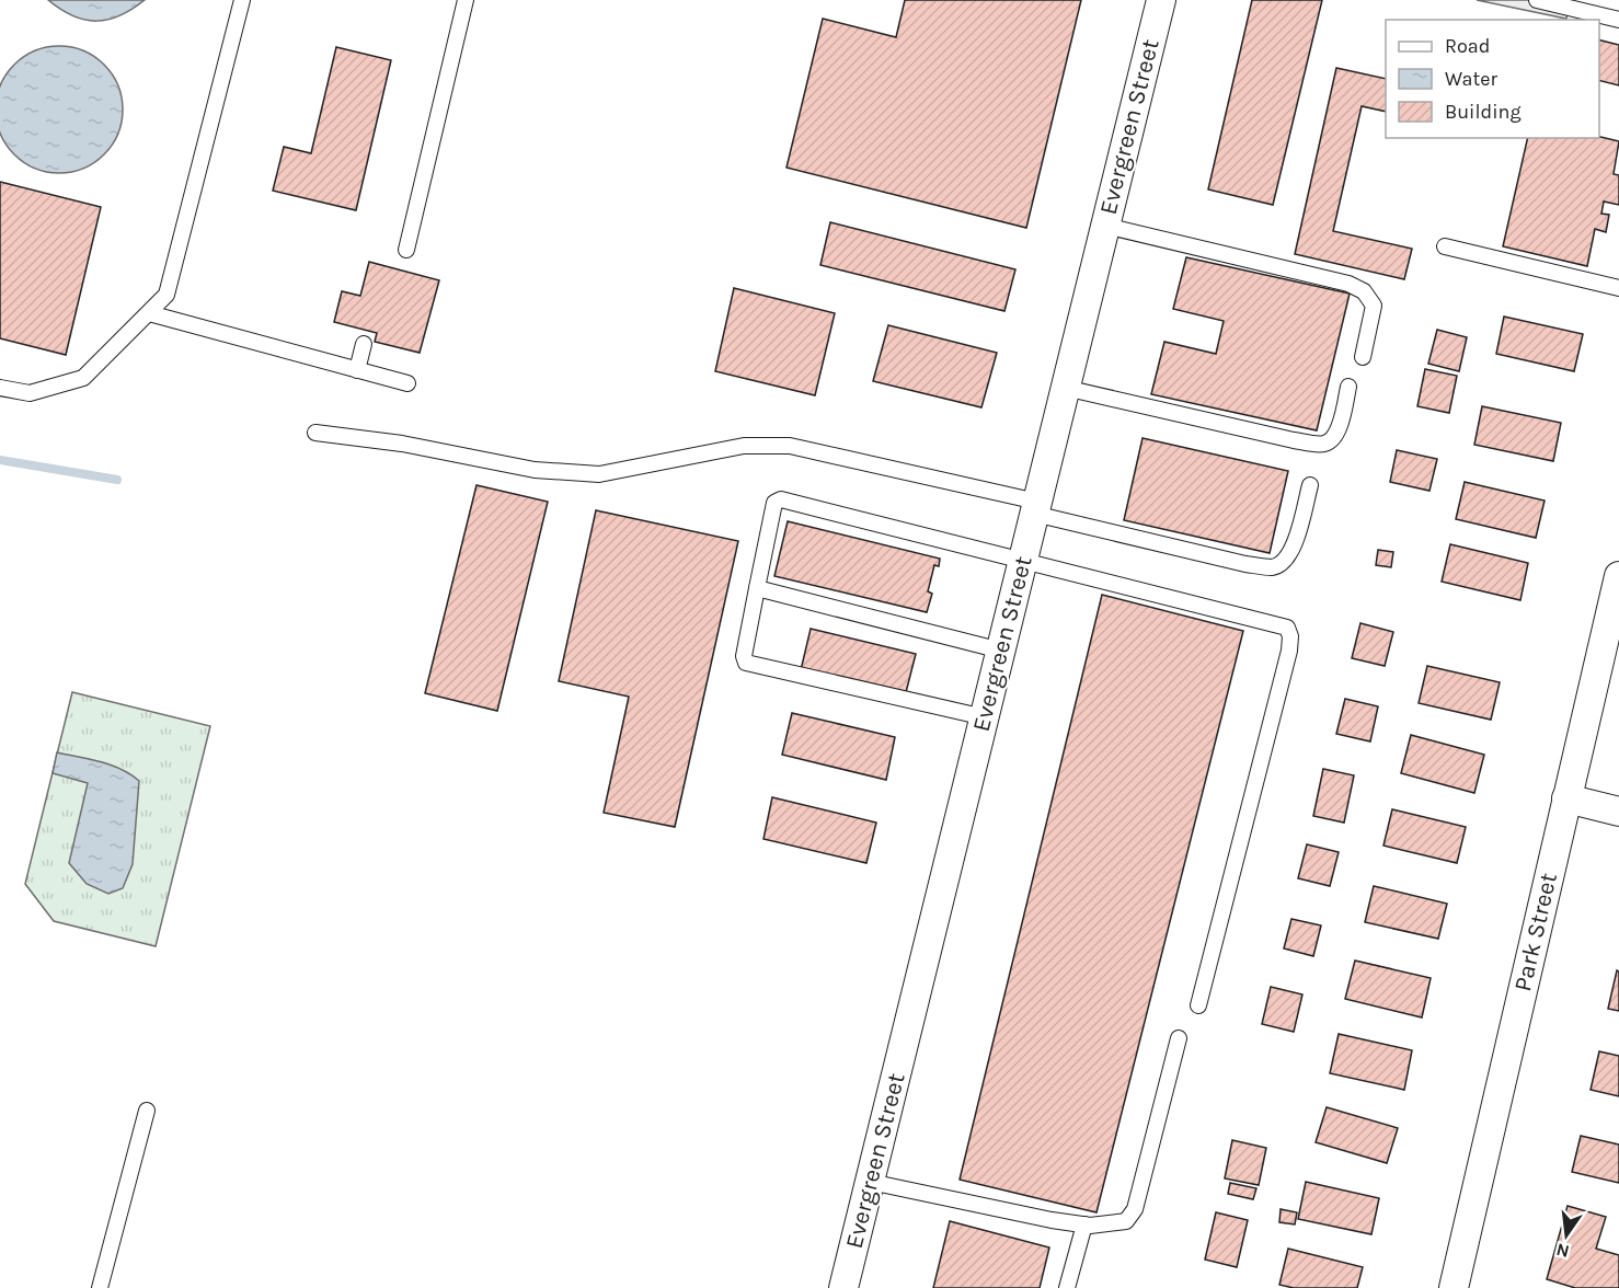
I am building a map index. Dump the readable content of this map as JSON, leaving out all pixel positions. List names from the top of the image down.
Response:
{
  "streets": {
    "street": ["Evergreen Street", "Park Street"]
  },
  "legend": ["Road", "Water", "Building"],
  "north": "bottom"
}
